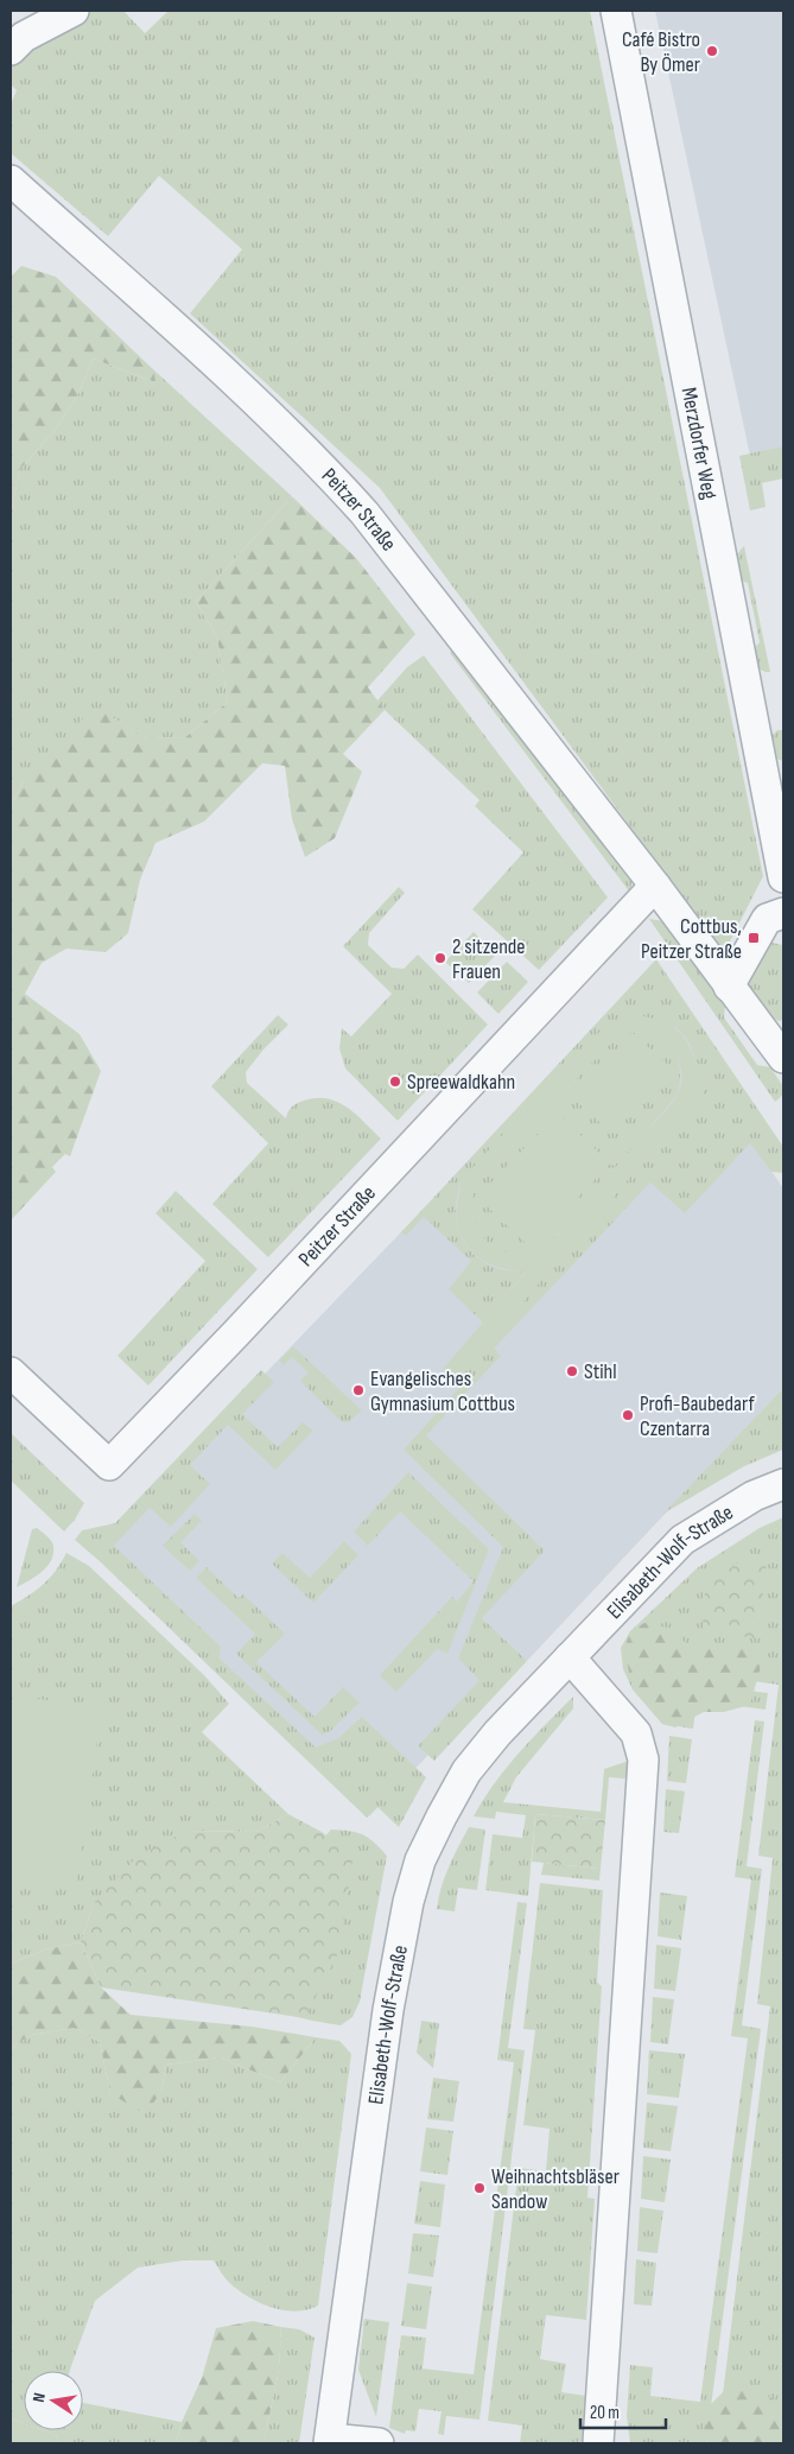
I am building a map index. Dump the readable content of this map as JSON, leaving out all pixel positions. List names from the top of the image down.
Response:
{
  "streets": {
    "street": ["Merzdorfer Weg", "Peitzer Straße", "Elisabeth-Wolf-Straße"]
  },
  "places": {
    "other": [
      "Café Bistro By Ömer",
      "2 sitzende Frauen",
      "Spreewaldkahn",
      "Stihl",
      "Evangelisches Gymnasium Cottbus",
      "Profi-Baubedarf Czentarra",
      "Weihnachtsbläser Sandow"
    ],
    "transit": ["Cottbus, Peitzer Straße"]
  },
  "scale_bar": "20 m",
  "north": "left"
}
